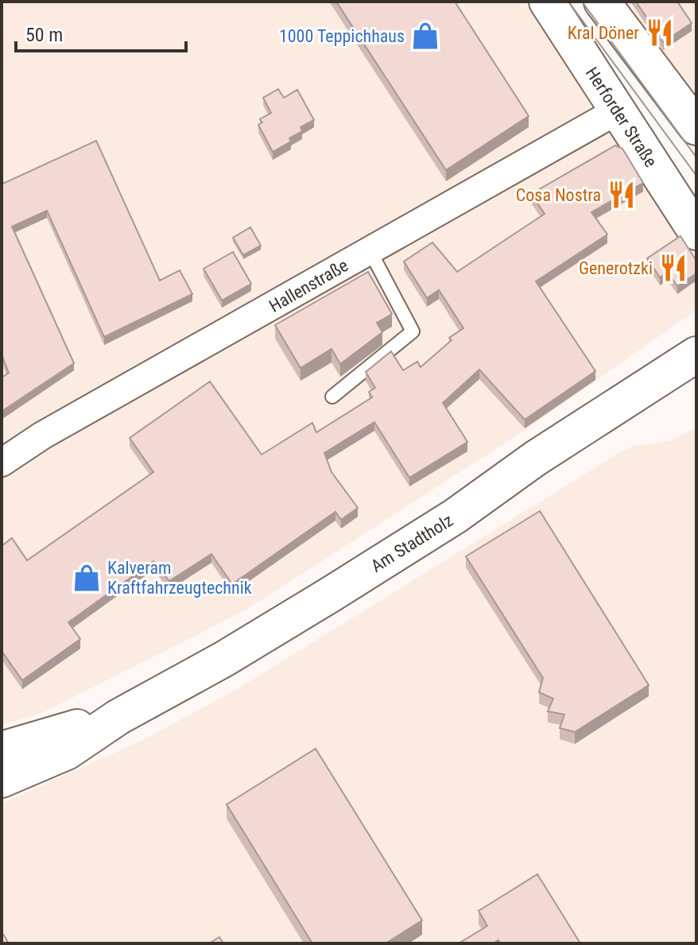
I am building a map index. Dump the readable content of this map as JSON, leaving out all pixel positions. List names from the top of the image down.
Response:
{
  "streets": {
    "street": ["Herforder Straße", "Hallenstraße", "Am Stadtholz"]
  },
  "crossings": [
    ["Herforder Straße", "Hallenstraße"]
  ],
  "places": {
    "restaurant": ["Kral Döner", "Cosa Nostra", "Generotzki"],
    "shop": ["1000 Teppichhaus", "Kalveram Kraftfahrzeugtechnik"]
  },
  "scale_bar": "50 m"
}
